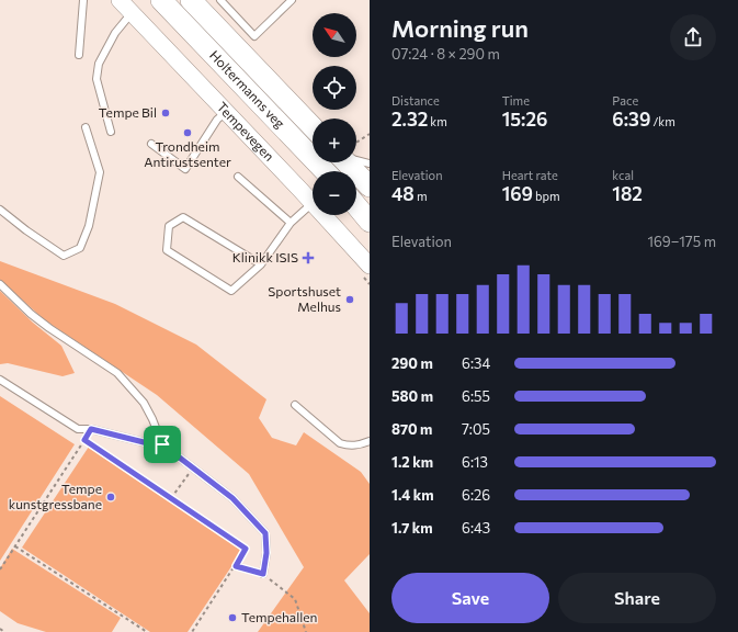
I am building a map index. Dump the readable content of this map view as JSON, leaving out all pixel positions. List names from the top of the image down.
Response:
{
  "streets": {
    "main road": ["Holtermanns veg"],
    "street": ["Tempevegen"]
  },
  "places": {
    "other": [
      "Tempe Bil",
      "Trondheim Antirustsenter",
      "Sportshuset Melhus",
      "Tempe kunstgressbane",
      "Tempehallen"
    ],
    "health": ["Klinikk ISIS"]
  },
  "north": "top left",
  "page": {
    "heading": ["Morning run", "07:24 · 8 × 290 m"],
    "map_buttons": ["+", "−"],
    "stats": [
      ["Distance", "2.32 km"],
      ["Time", "15:26"],
      ["Pace", "6:39 /km"],
      ["Elevation", "48 m"],
      ["Heart rate", "169 bpm"],
      ["kcal", "182"]
    ],
    "chart": ["Elevation", "169–175 m"],
    "list": [
      {
        "name": "290 m",
        "note": "6:34"
      },
      {
        "name": "580 m",
        "note": "6:55"
      },
      {
        "name": "870 m",
        "note": "7:05"
      },
      {
        "name": "1.2 km",
        "note": "6:13"
      },
      {
        "name": "1.4 km",
        "note": "6:26"
      },
      {
        "name": "1.7 km",
        "note": "6:43"
      }
    ],
    "buttons": ["Save", "Share"]
  }
}
